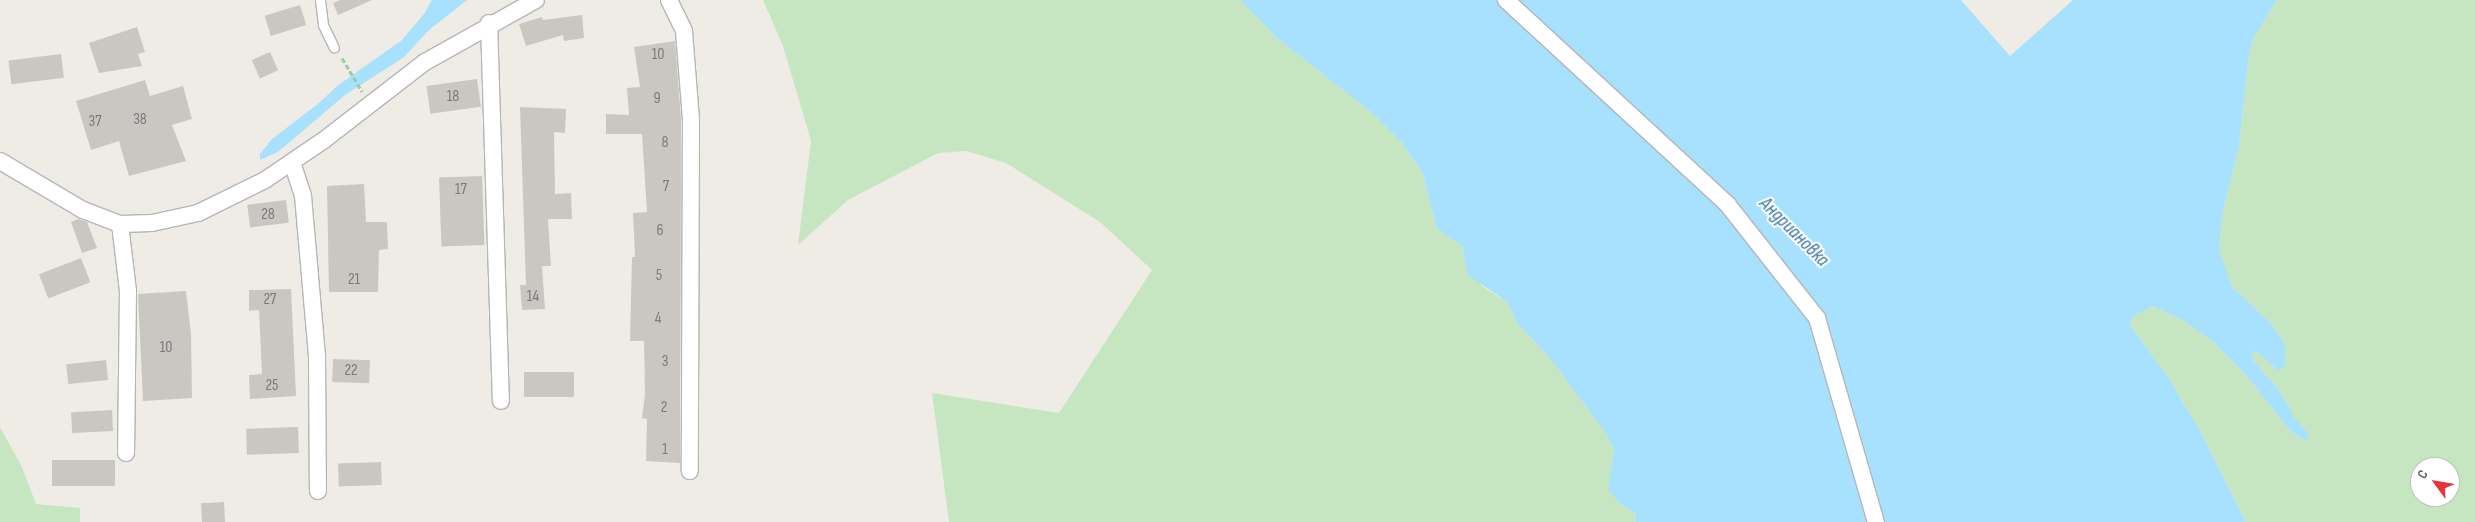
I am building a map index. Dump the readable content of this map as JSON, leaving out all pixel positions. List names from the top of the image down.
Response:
{
  "water": ["Андриановка"],
  "house_numbers": [
    "10",
    "18",
    "9",
    "38",
    "37",
    "8",
    "7",
    "17",
    "28",
    "6",
    "5",
    "21",
    "14",
    "27",
    "4",
    "10",
    "3",
    "22",
    "25",
    "2",
    "1"
  ],
  "north": "top left"
}
